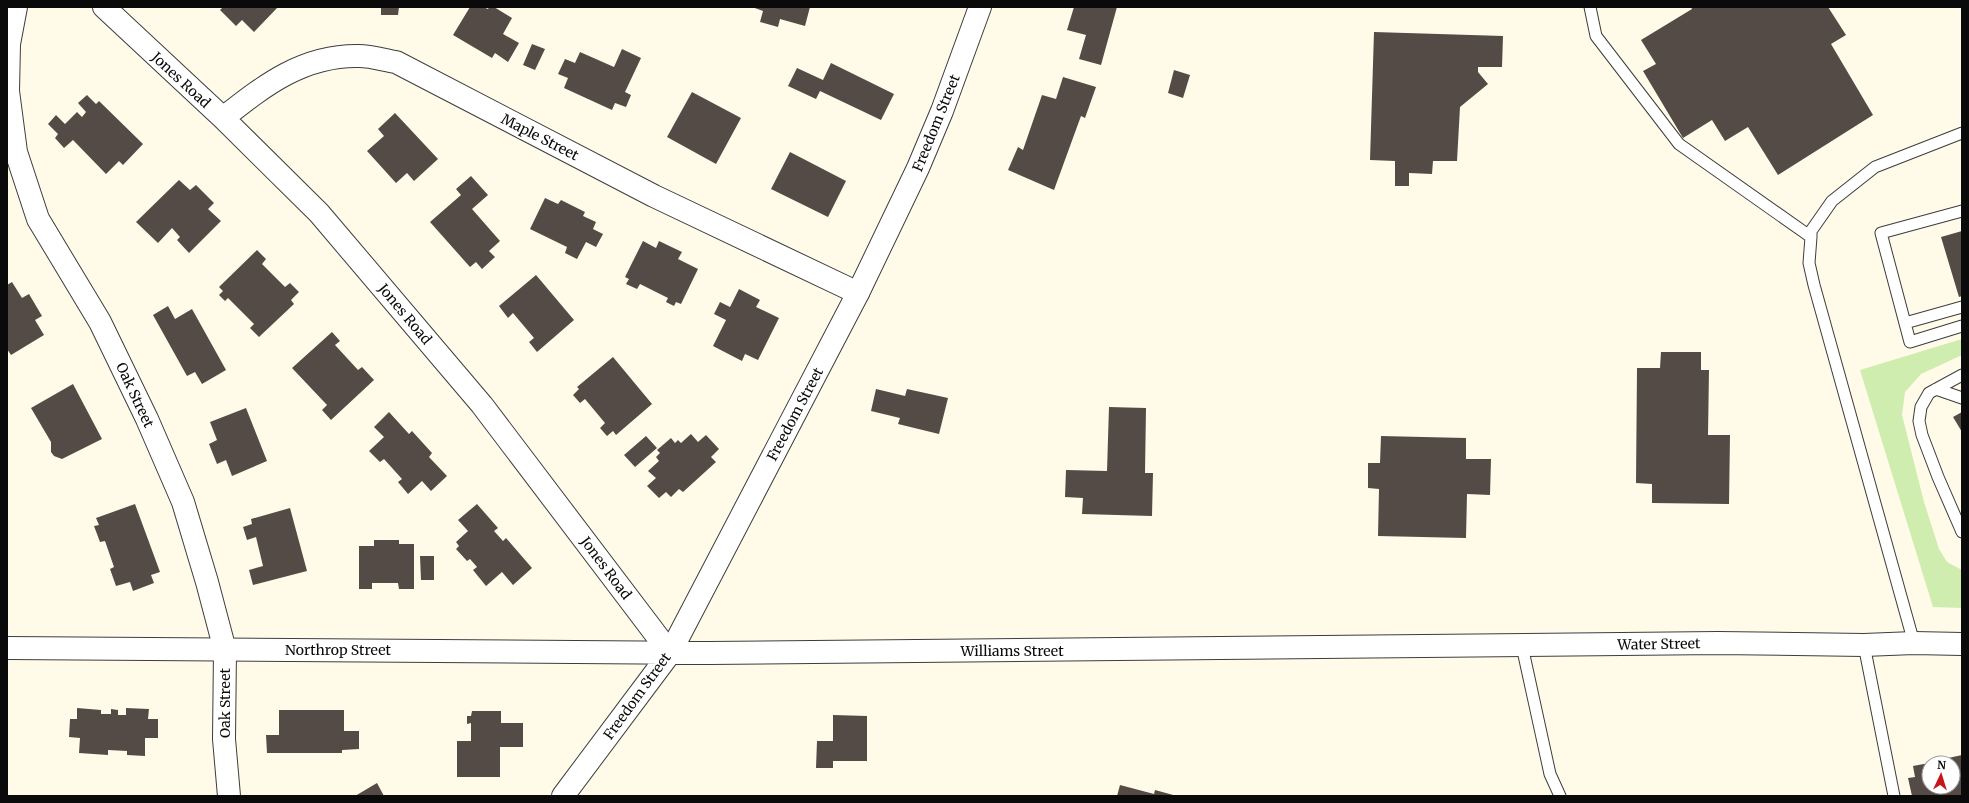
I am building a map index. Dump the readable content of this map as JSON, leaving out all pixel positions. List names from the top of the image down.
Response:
{
  "streets": {
    "street": [
      "Jones Road",
      "Freedom Street",
      "Maple Street",
      "Oak Street",
      "Water Street",
      "Northrop Street",
      "Williams Street"
    ]
  },
  "crossings": [
    ["Jones Road", "Freedom Street"],
    ["Jones Road", "Maple Street"],
    ["Jones Road", "Northrop Street"],
    ["Jones Road", "Williams Street"],
    ["Freedom Street", "Maple Street"],
    ["Freedom Street", "Northrop Street"],
    ["Freedom Street", "Williams Street"],
    ["Oak Street", "Northrop Street"],
    ["Water Street", "Williams Street"],
    ["Northrop Street", "Williams Street"]
  ],
  "north": "top"
}
